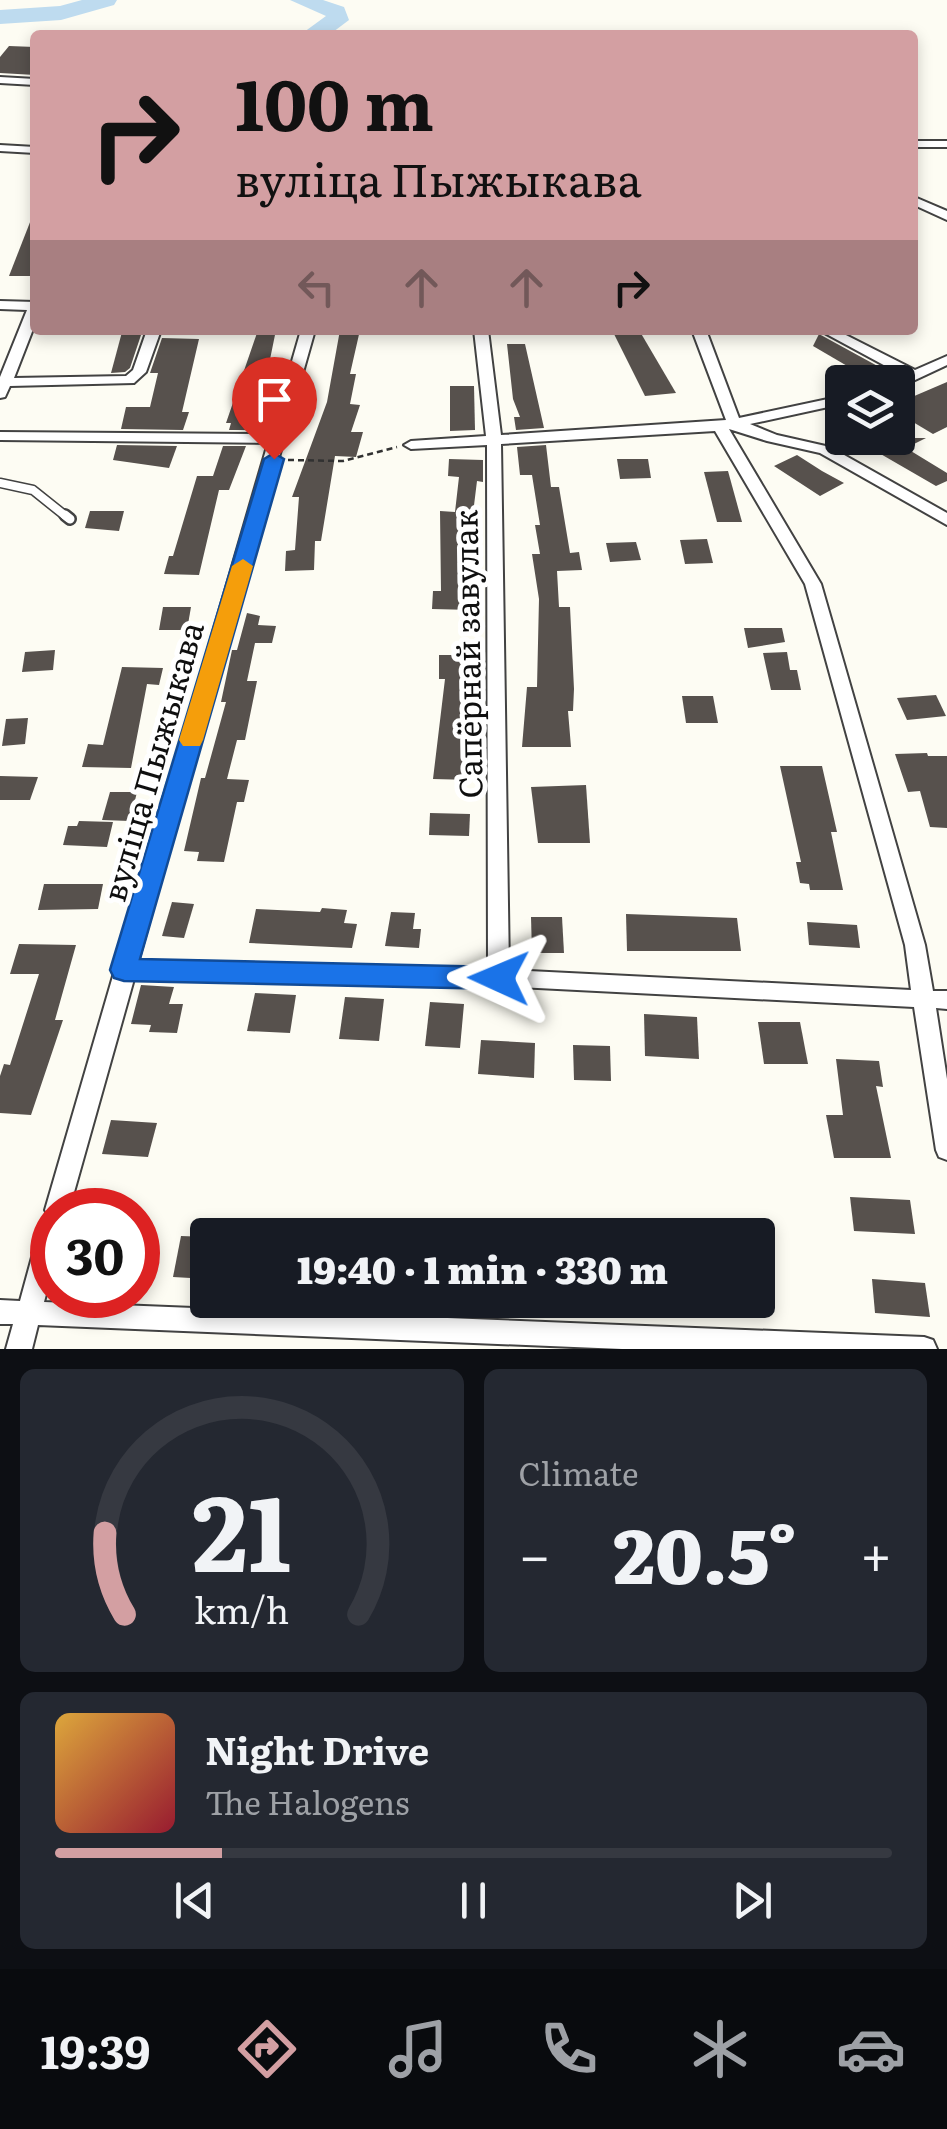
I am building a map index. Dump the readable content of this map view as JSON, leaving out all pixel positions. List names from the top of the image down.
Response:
{
  "streets": {
    "street": ["Сапёрнай завулак", "вуліца Пыжыкава"]
  },
  "page": {
    "turn": ["100 m", "вуліца Пыжыкава"],
    "limit": "30",
    "trip": "19:40 · 1 min · 330 m",
    "tile": "Climate",
    "heat": ["−", "20.5°", "+"],
    "song": ["Night Drive", "The Halogens"],
    "tabs": "19:39",
    "gauge": ["21", "km/h"]
  }
}
